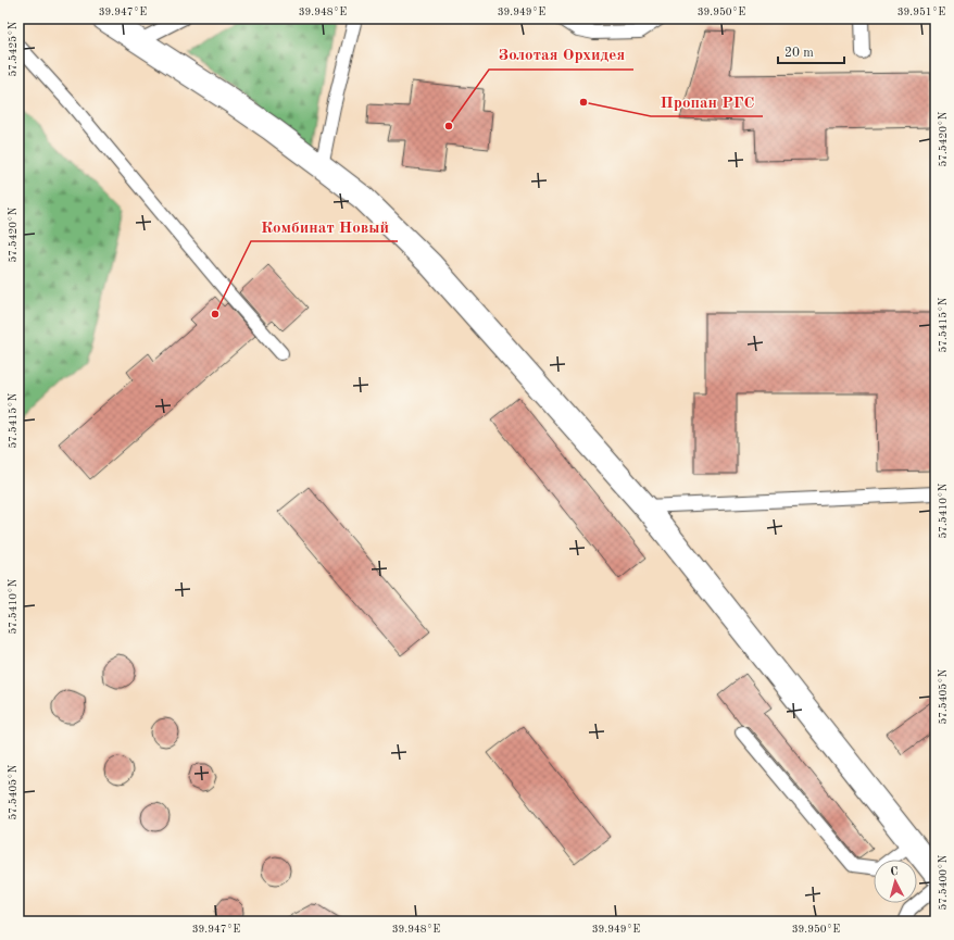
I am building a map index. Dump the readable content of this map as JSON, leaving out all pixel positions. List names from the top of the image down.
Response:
{
  "places": ["Пропан РГС", "Золотая Орхидея", "Комбинат Новый"],
  "scale_bar": "20 m",
  "north": "top",
  "coordinates": [
    "39.947°E",
    "39.948°E",
    "39.949°E",
    "39.950°E",
    "39.951°E",
    "57.5425°N",
    "57.5420°N",
    "57.5415°N",
    "57.5410°N",
    "57.5405°N",
    "57.5400°N"
  ]
}
